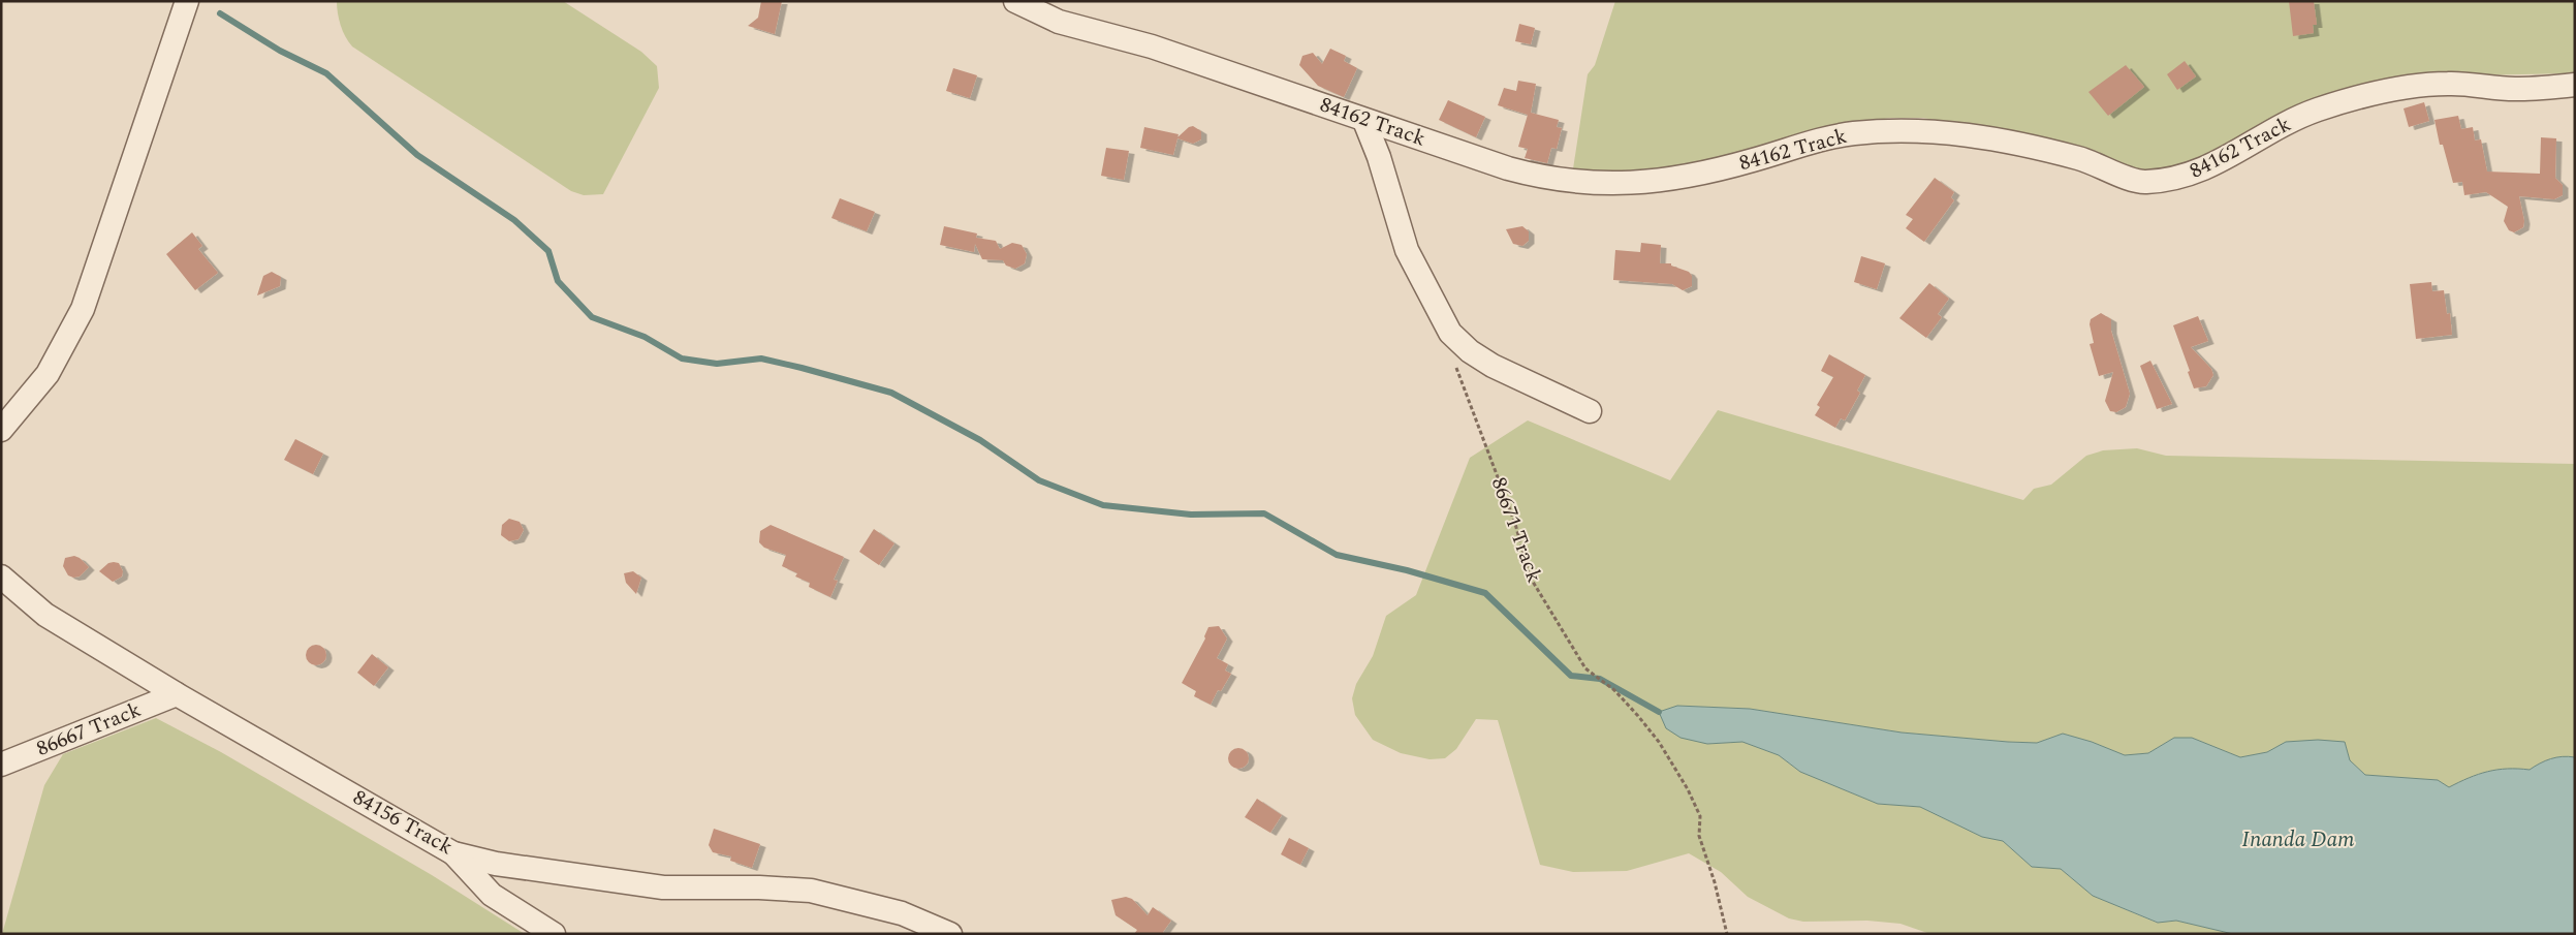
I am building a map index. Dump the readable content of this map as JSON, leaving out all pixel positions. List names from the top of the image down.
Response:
{
  "streets": {
    "street": ["84162 Track", "86667 Track", "84156 Track"],
    "path": ["86671 Track"]
  },
  "crossings": [
    ["86667 Track", "84156 Track"]
  ],
  "water": ["Inanda Dam"]
}
